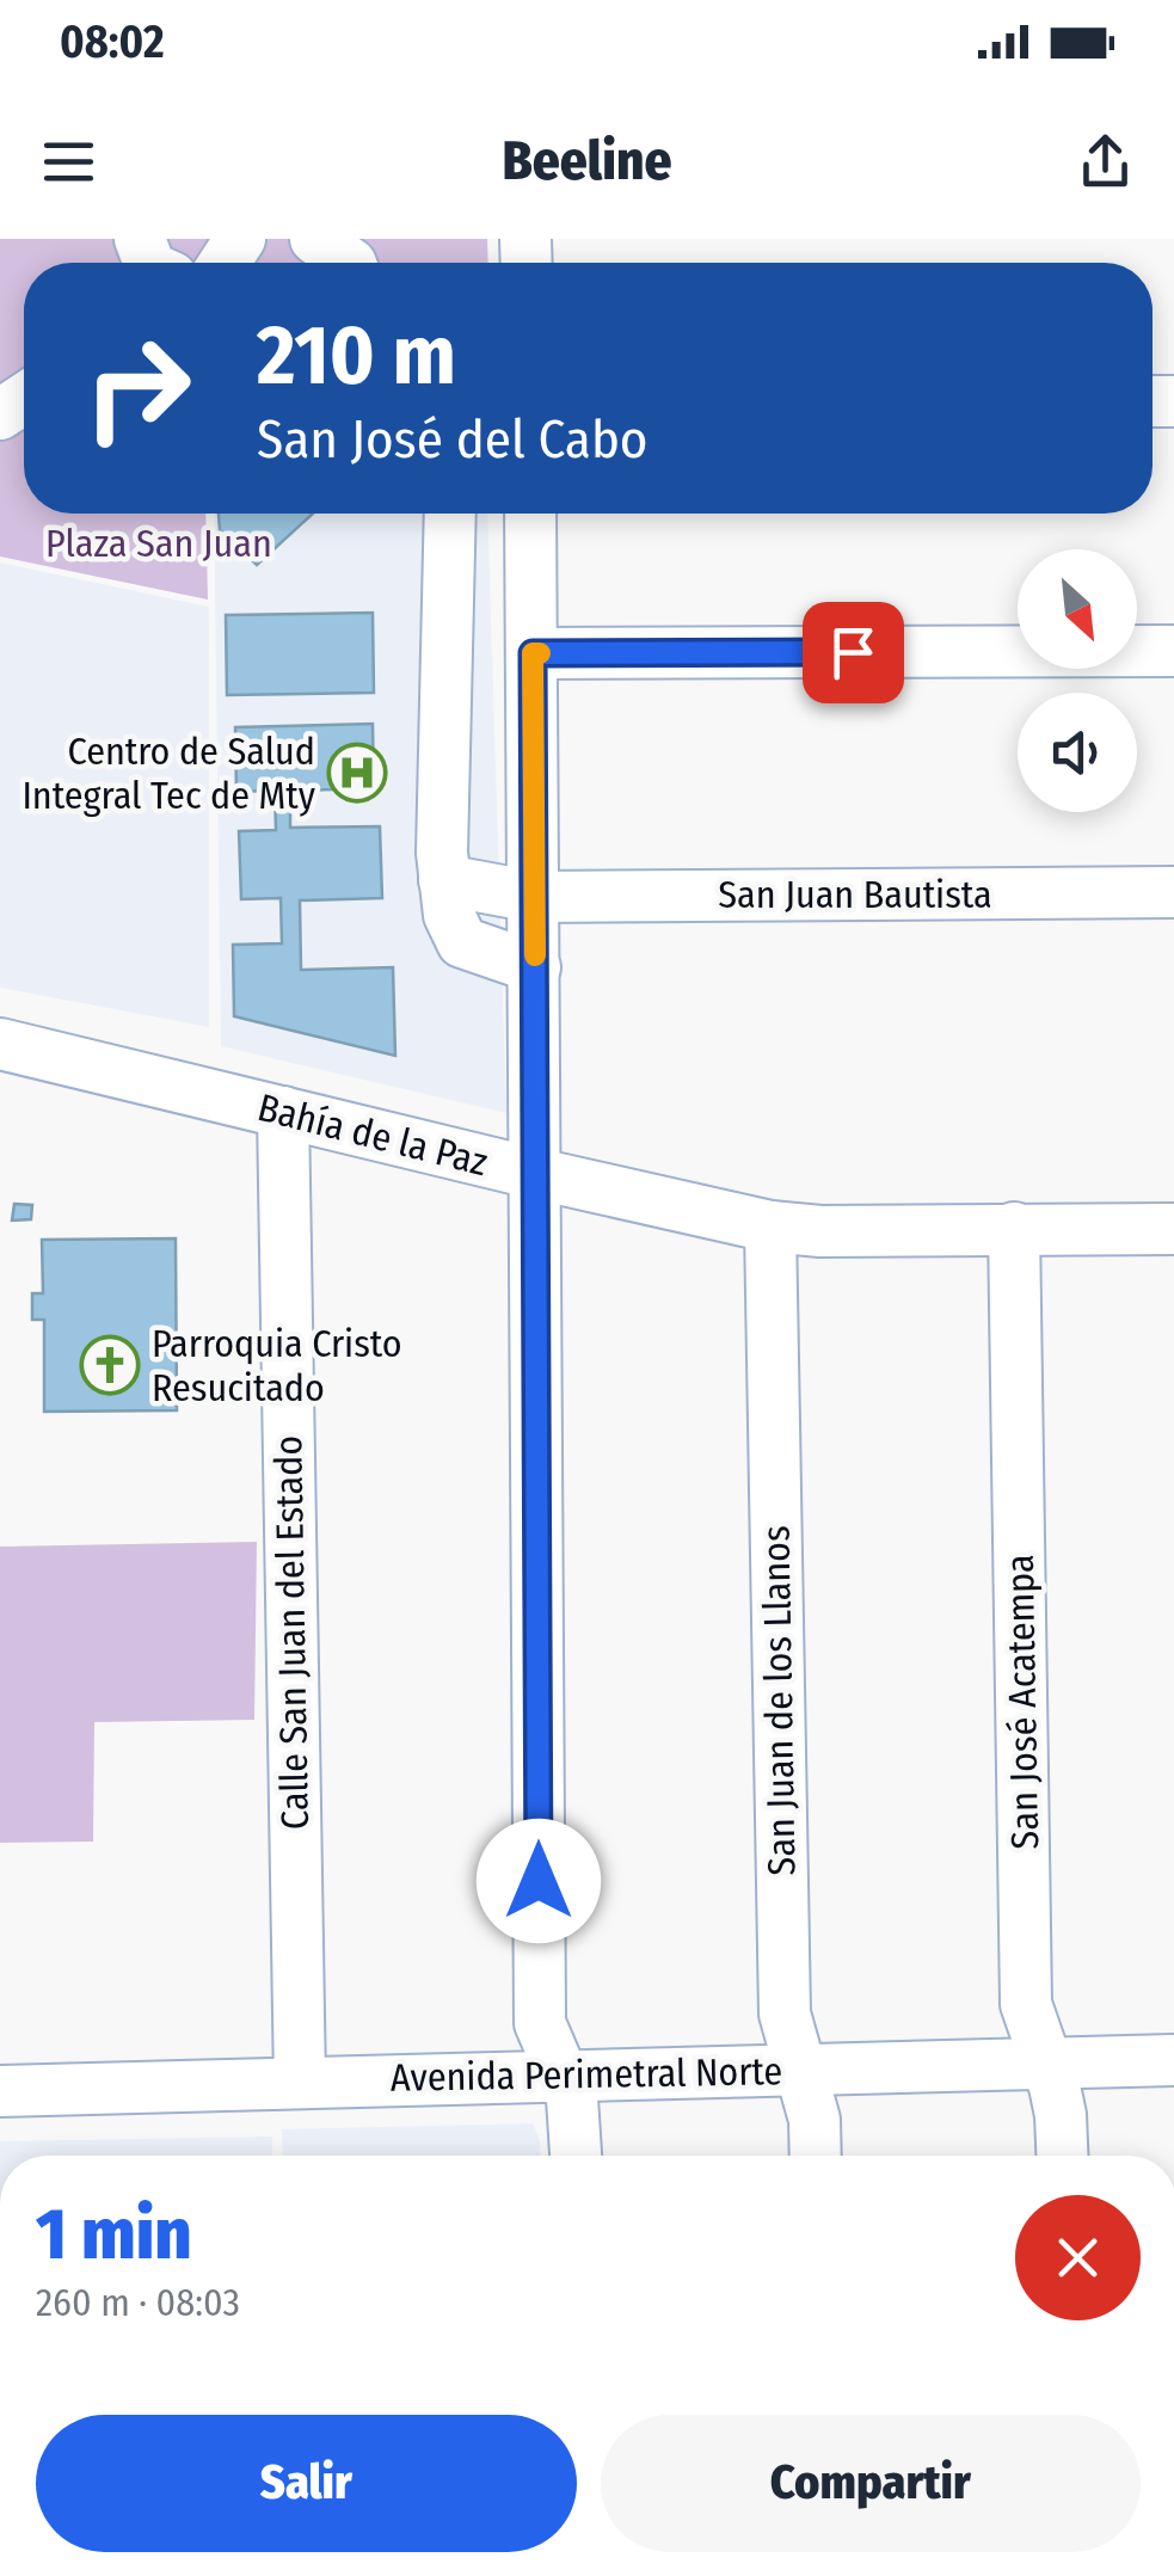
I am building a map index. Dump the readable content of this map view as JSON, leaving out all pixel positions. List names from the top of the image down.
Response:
{
  "streets": {
    "street": [
      "San Juan Bautista",
      "Bahía de la Paz",
      "Calle San Juan del Estado",
      "San Juan de los Llanos",
      "San José Acatempa",
      "Avenida Perimetral Norte"
    ]
  },
  "crossings": [
    ["Bahía de la Paz", "Calle San Juan del Estado"],
    ["Bahía de la Paz", "San Juan de los Llanos"],
    ["Bahía de la Paz", "San José Acatempa"],
    ["Calle San Juan del Estado", "Avenida Perimetral Norte"],
    ["San Juan de los Llanos", "Avenida Perimetral Norte"],
    ["San José Acatempa", "Avenida Perimetral Norte"]
  ],
  "parks": ["Plaza San Juan"],
  "places": {
    "hospital": ["Centro de Salud Integral Tec de Mty"],
    "church": ["Parroquia Cristo Resucitado"]
  },
  "north": "bottom right",
  "page": {
    "status": "08:02",
    "header": "Beeline",
    "turn": ["210 m", "San José del Cabo"],
    "heading": ["1 min", "260 m · 08:03"],
    "buttons": ["Salir", "Compartir"]
  }
}
